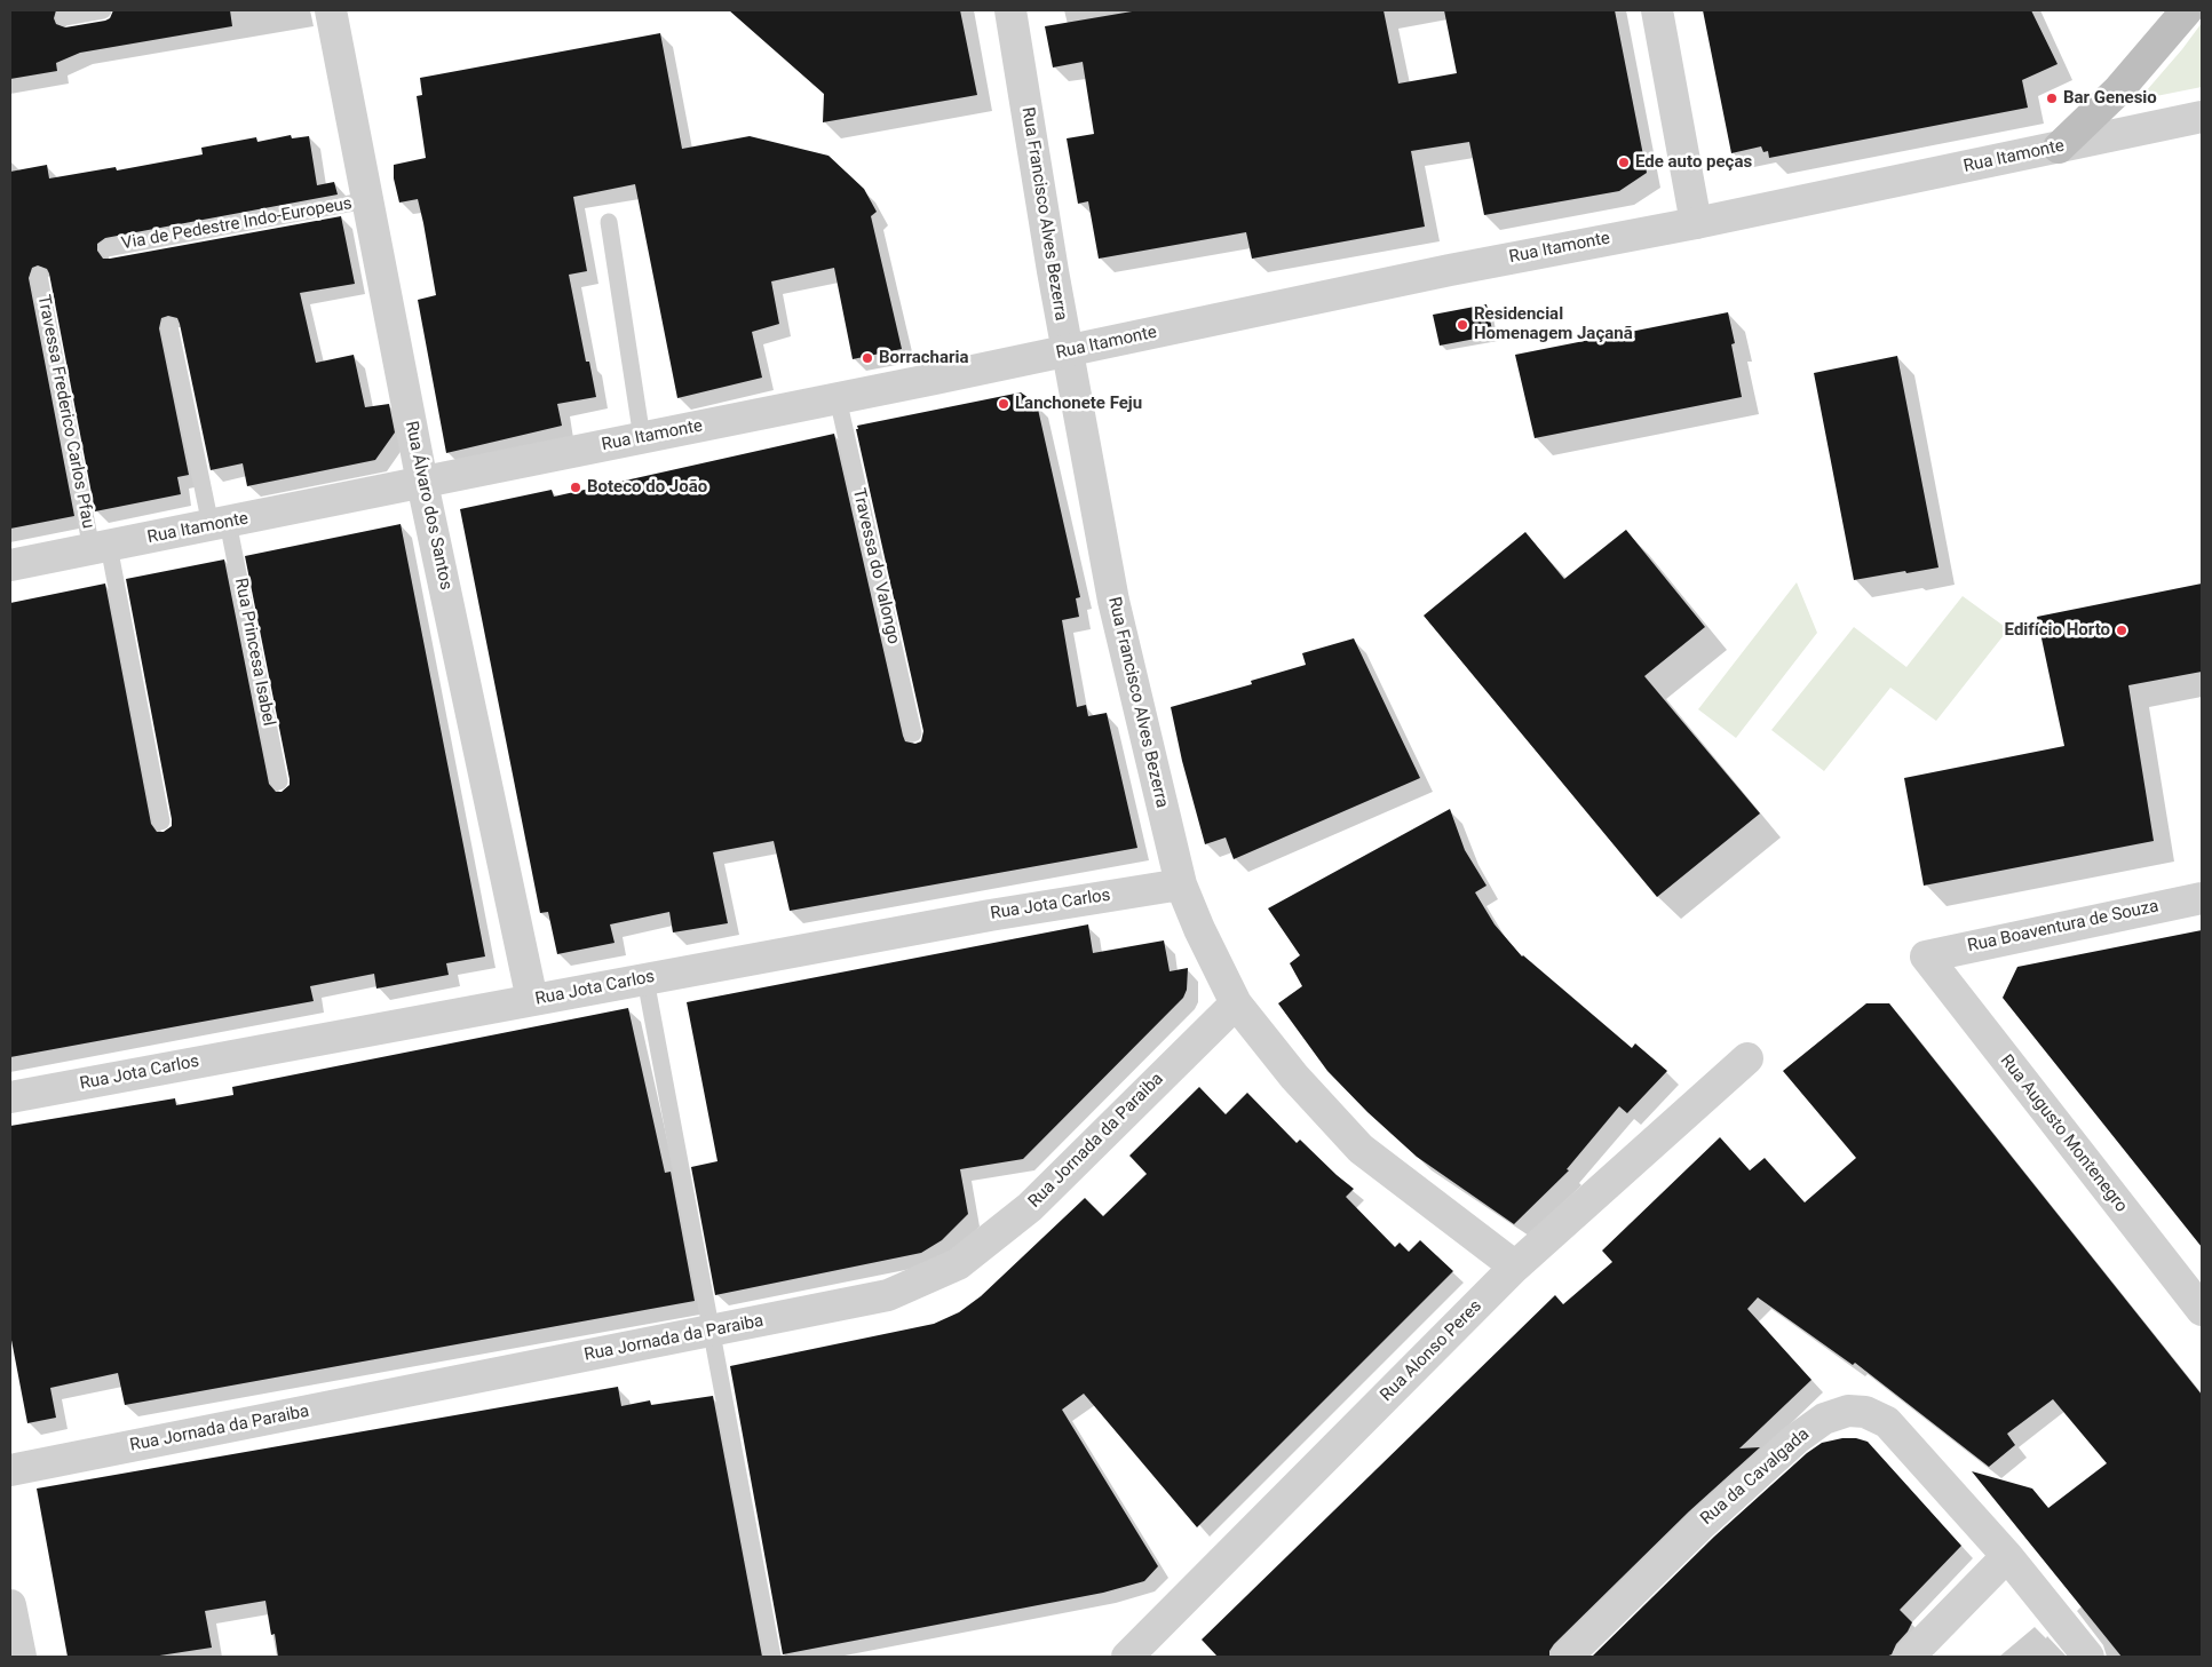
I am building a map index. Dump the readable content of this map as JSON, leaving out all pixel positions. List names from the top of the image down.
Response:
{
  "streets": {
    "street": [
      "Rua Itamonte",
      "Rua Francisco Alves Bezerra",
      "Rua Álvaro dos Santos",
      "Rua Jota Carlos",
      "Rua Boaventura de Souza",
      "Rua Augusto Montenegro",
      "Rua Jornada da Paraiba",
      "Rua Alonso Peres",
      "Rua da Cavalgada"
    ],
    "lane": [
      "Via de Pedestre Indo-Europeus",
      "Travessa Frederico Carlos Pfau",
      "Travessa do Valongo",
      "Rua Princesa Isabel"
    ]
  },
  "crossings": [
    ["Rua Itamonte", "Rua Francisco Alves Bezerra"],
    ["Rua Itamonte", "Travessa Frederico Carlos Pfau"],
    ["Rua Itamonte", "Rua Álvaro dos Santos"],
    ["Rua Itamonte", "Travessa do Valongo"],
    ["Rua Itamonte", "Rua Princesa Isabel"],
    ["Rua Francisco Alves Bezerra", "Rua Jota Carlos"],
    ["Rua Francisco Alves Bezerra", "Rua Jornada da Paraiba"],
    ["Rua Francisco Alves Bezerra", "Rua Alonso Peres"],
    ["Via de Pedestre Indo-Europeus", "Rua Álvaro dos Santos"],
    ["Rua Álvaro dos Santos", "Rua Jota Carlos"],
    ["Rua Boaventura de Souza", "Rua Augusto Montenegro"]
  ],
  "places": [
    "Bar Genesio",
    "Ede auto peças",
    "Residencial Homenagem Jaçanã",
    "Borracharia",
    "Lanchonete Feju",
    "Boteco do João",
    "Edifício Horto"
  ]
}
